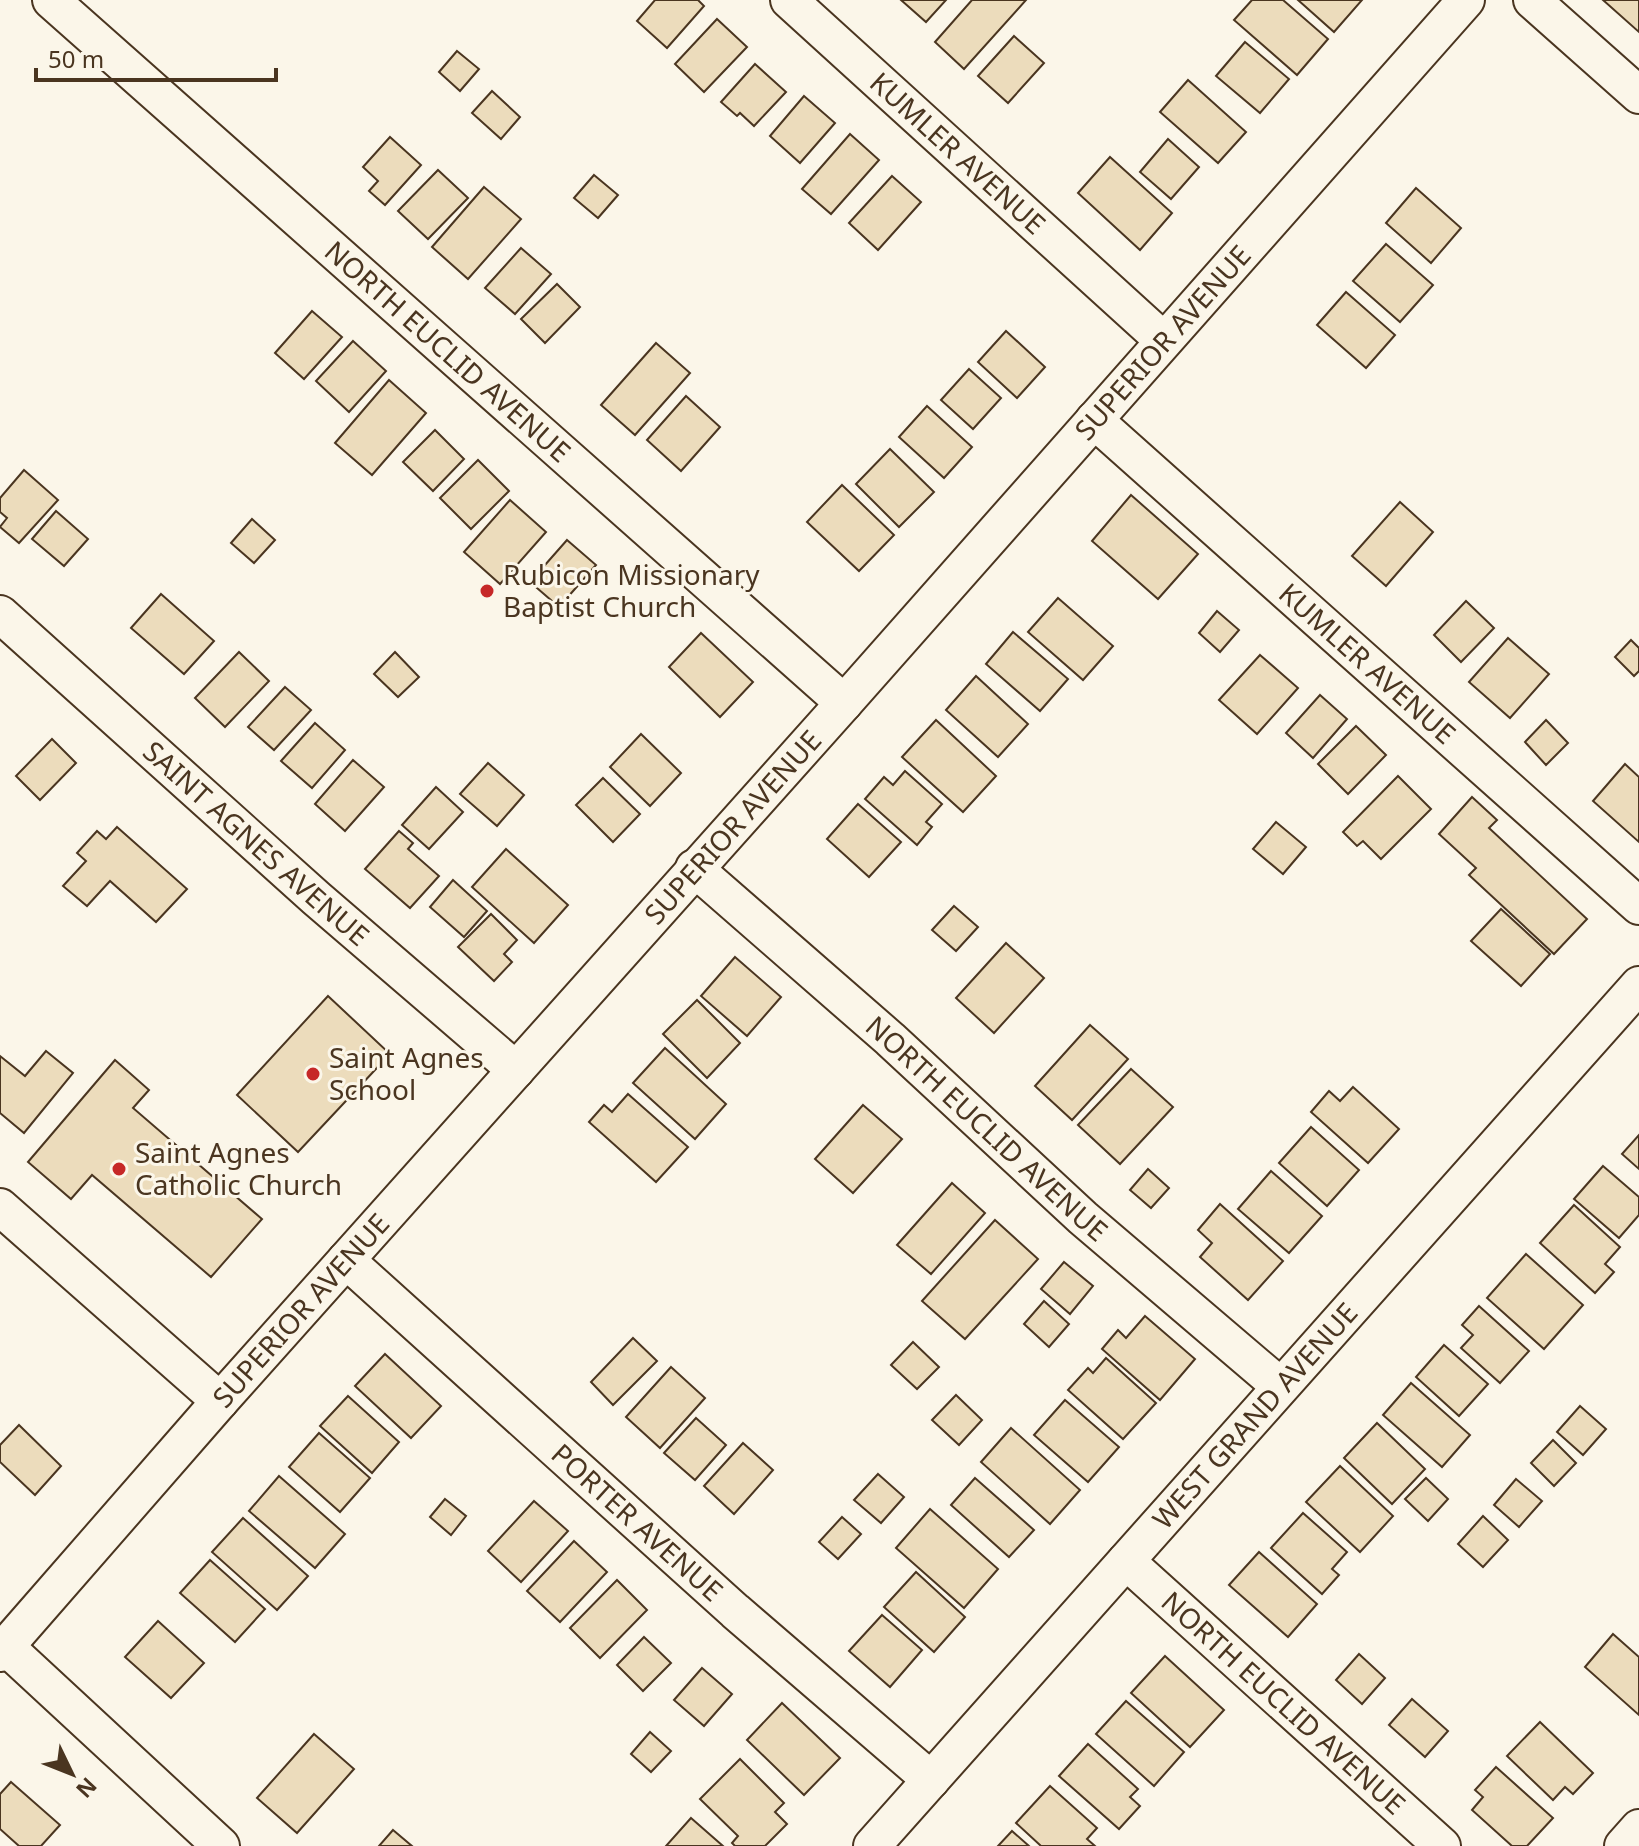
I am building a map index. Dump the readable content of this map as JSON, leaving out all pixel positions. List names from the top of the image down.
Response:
{
  "streets": {
    "street": [
      "KUMLER AVENUE",
      "SUPERIOR AVENUE",
      "NORTH EUCLID AVENUE",
      "SAINT AGNES AVENUE",
      "WEST GRAND AVENUE",
      "PORTER AVENUE"
    ]
  },
  "crossings": [
    ["KUMLER AVENUE", "SUPERIOR AVENUE"],
    ["SUPERIOR AVENUE", "NORTH EUCLID AVENUE"],
    ["SUPERIOR AVENUE", "SAINT AGNES AVENUE"],
    ["SUPERIOR AVENUE", "PORTER AVENUE"],
    ["NORTH EUCLID AVENUE", "WEST GRAND AVENUE"],
    ["WEST GRAND AVENUE", "PORTER AVENUE"]
  ],
  "places": ["Rubicon Missionary Baptist Church", "Saint Agnes School", "Saint Agnes Catholic Church"],
  "scale_bar": "50 m",
  "north": "bottom right"
}
